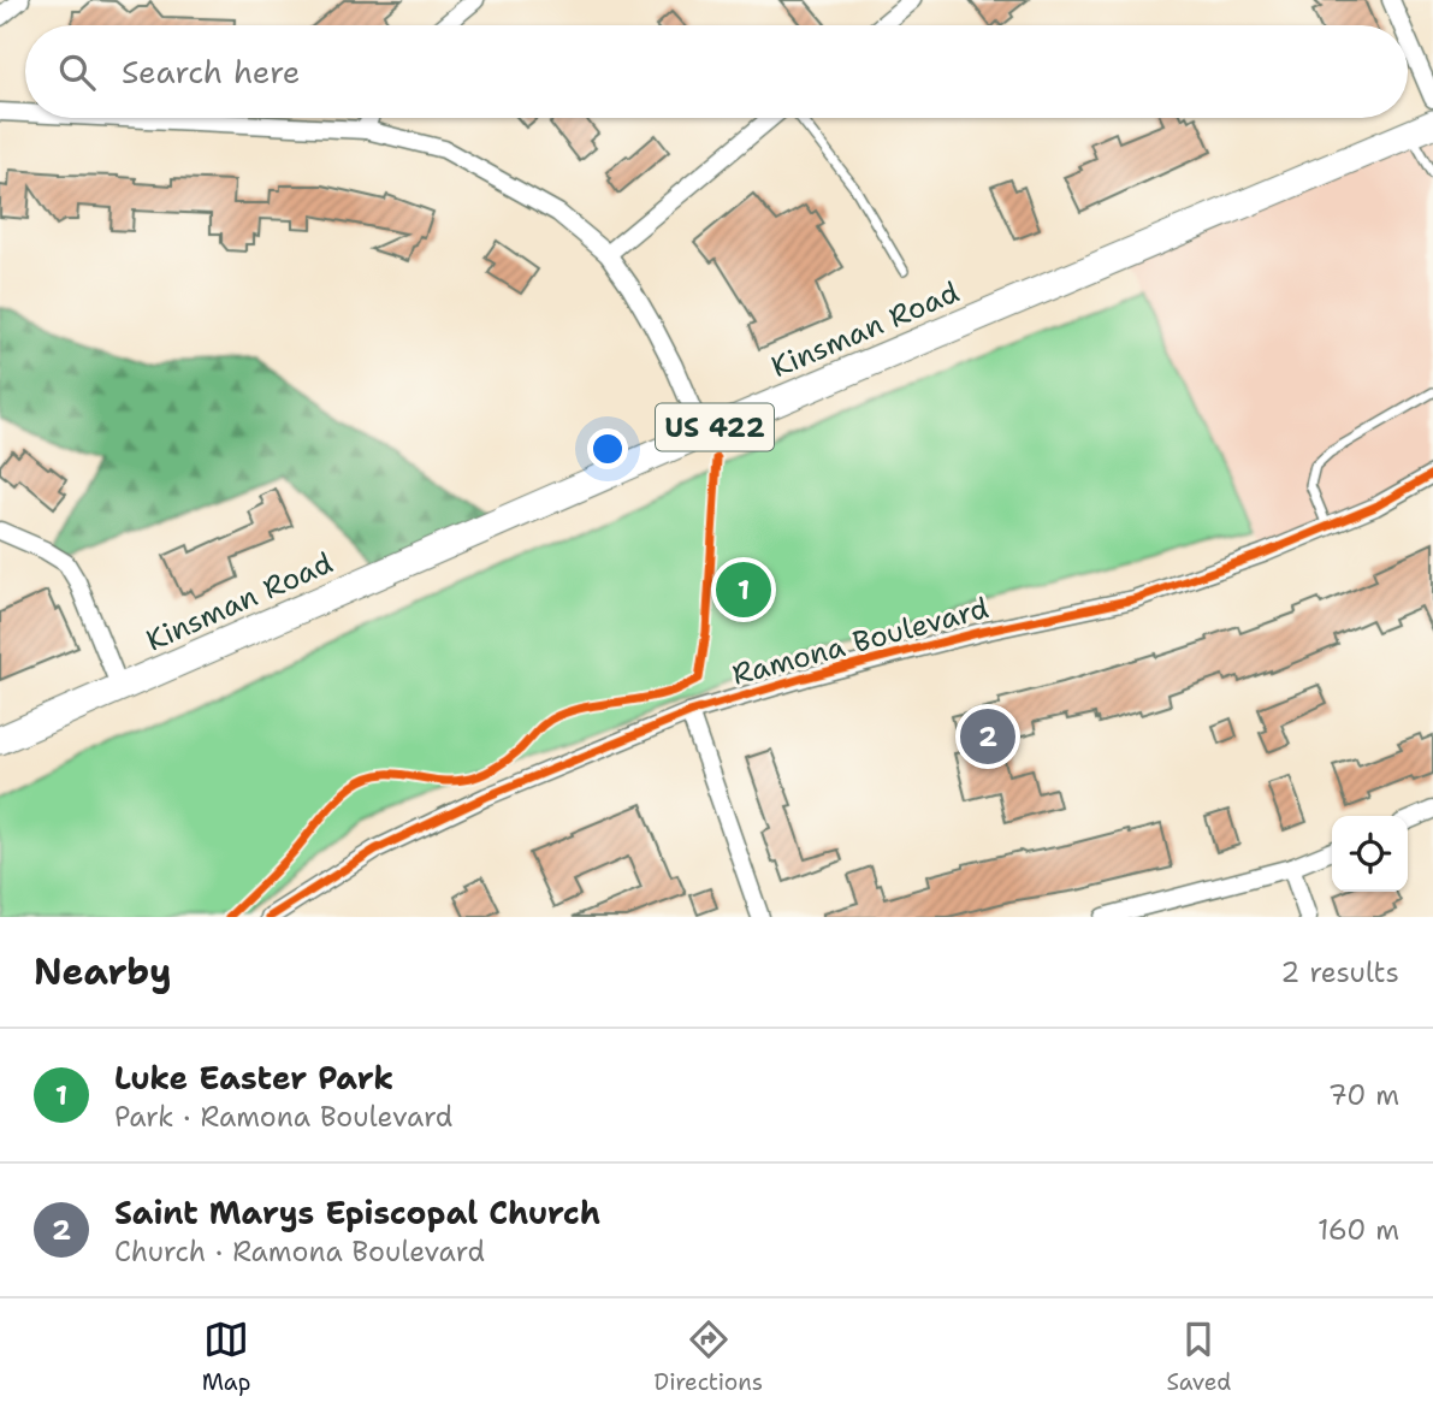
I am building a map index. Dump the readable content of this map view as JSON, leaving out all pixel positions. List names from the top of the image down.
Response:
{
  "streets": {
    "main road": ["Kinsman Road", "US 422"],
    "street": ["Ramona Boulevard"]
  },
  "page": {
    "search": "Search here",
    "pins": ["1", "2"],
    "heading": ["Nearby", "2 results"],
    "list": [
      {
        "mark": "1",
        "name": "Luke Easter Park",
        "note": "Park · Ramona Boulevard",
        "value": "70 m"
      },
      {
        "mark": "2",
        "name": "Saint Marys Episcopal Church",
        "note": "Church · Ramona Boulevard",
        "value": "160 m"
      }
    ],
    "nav": ["Map", "Directions", "Saved"]
  }
}
